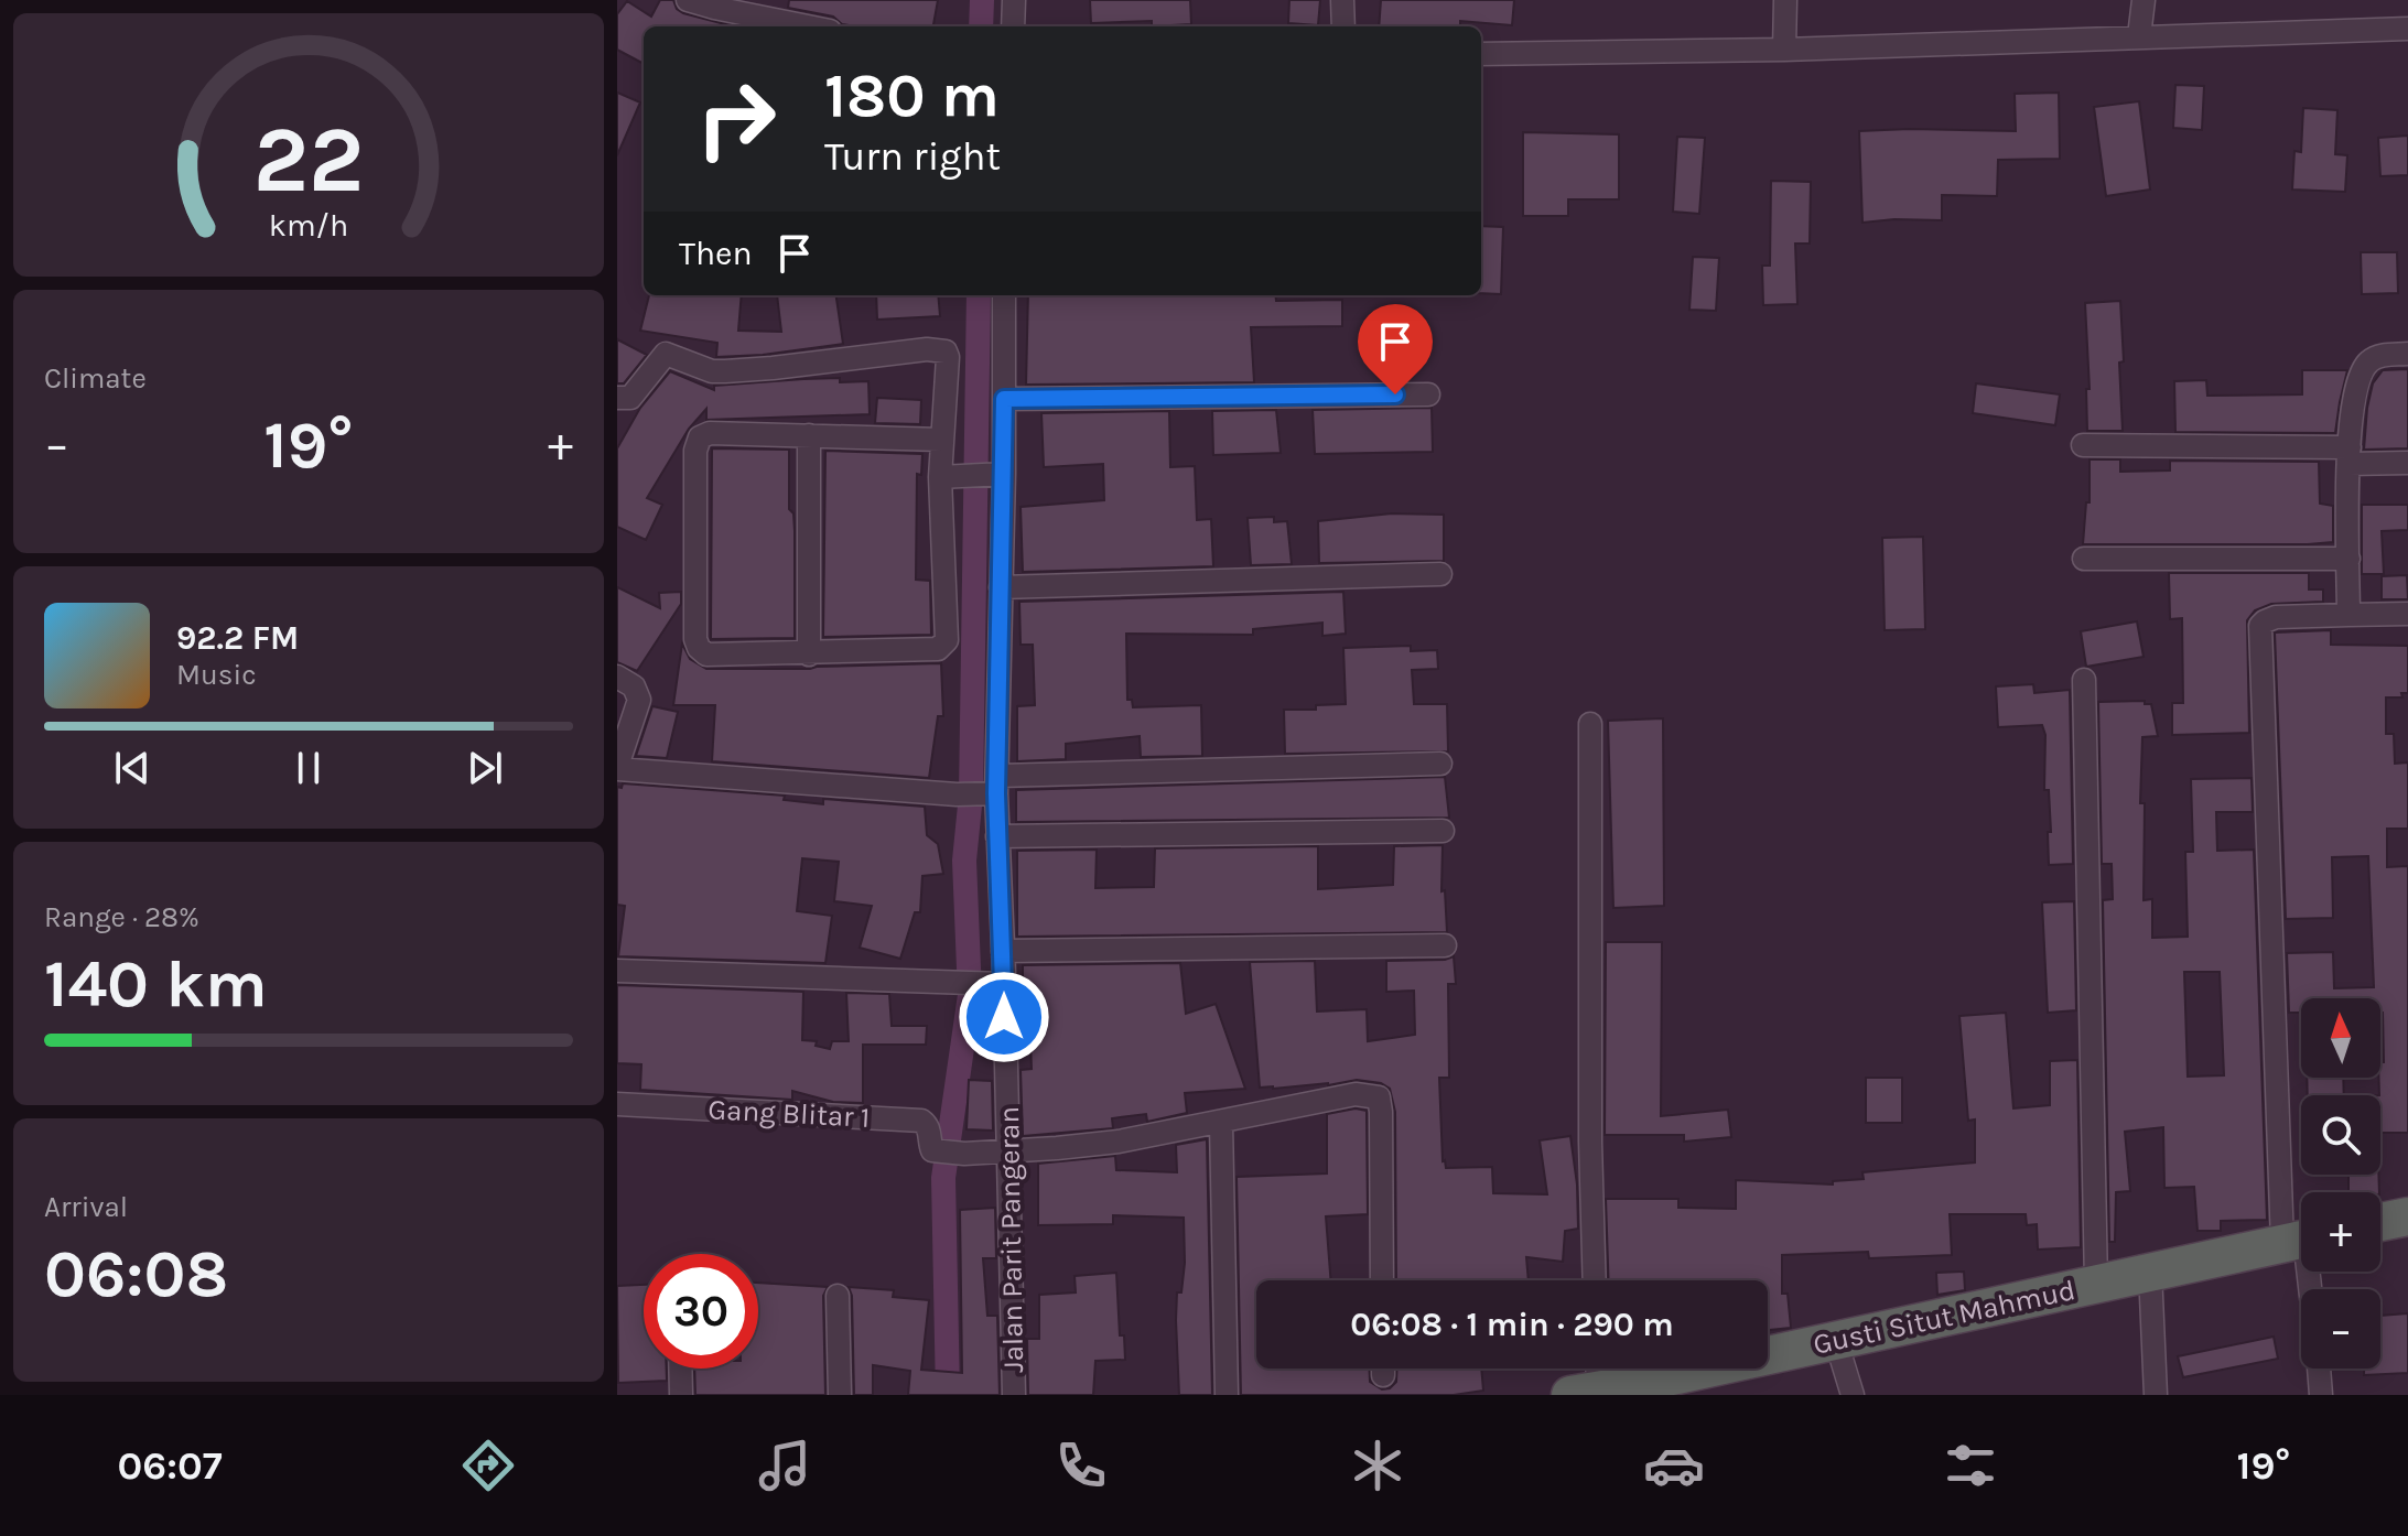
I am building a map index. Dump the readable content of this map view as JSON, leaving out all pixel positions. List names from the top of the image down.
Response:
{
  "streets": {
    "highway": ["Gusti Situt Mahmud"],
    "street": ["Gang Blitar 1", "Jalan Parit Pangeran"]
  },
  "crossings": [
    ["Gang Blitar 1", "Jalan Parit Pangeran"]
  ],
  "north": "top",
  "page": {
    "turn": ["180 m", "Turn right"],
    "then": "Then",
    "tile": [
      "Climate",
      ["Range · 28%", "140 km"],
      ["Arrival", "06:08"]
    ],
    "heat": ["−", "19°", "+"],
    "song": ["92.2 FM", "Music"],
    "map_buttons": ["+", "−"],
    "limit": "30",
    "trip": "06:08 · 1 min · 290 m",
    "tabs": ["06:07", "19°"],
    "gauge": ["22", "km/h"]
  }
}
